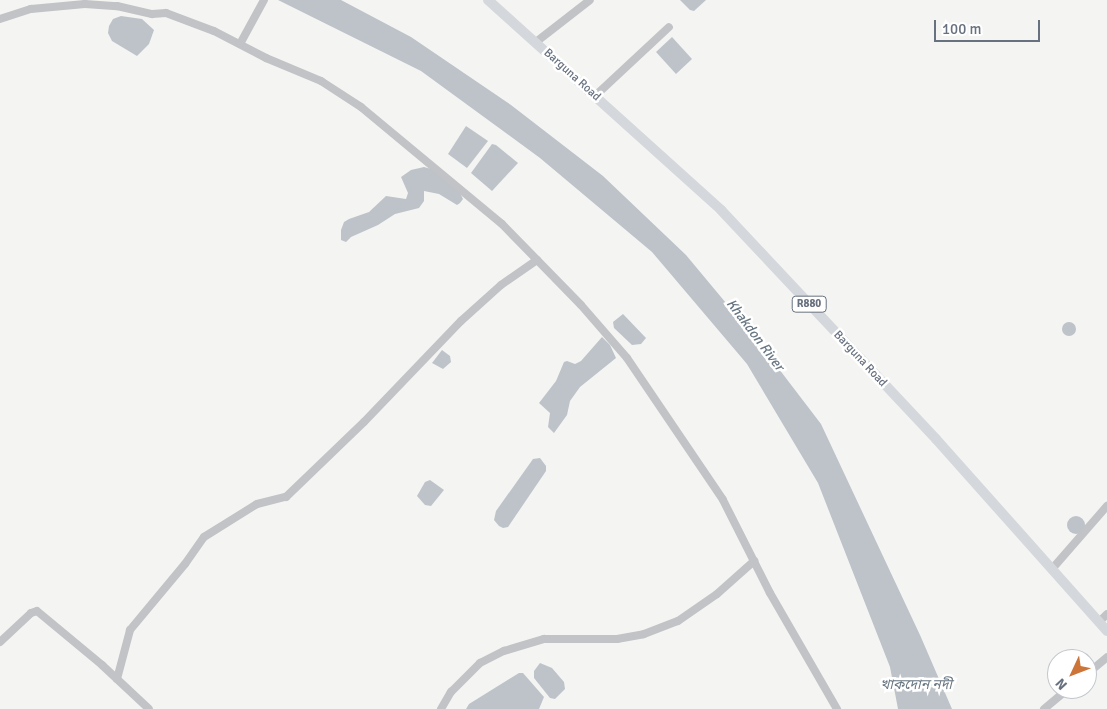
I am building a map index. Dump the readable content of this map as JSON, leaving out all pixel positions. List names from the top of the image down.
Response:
{
  "streets": {
    "main road": ["Barguna Road", "R880"]
  },
  "water": ["Khakdon River", "খাকদোন নদী"],
  "scale_bar": "100 m",
  "north": "bottom left"
}
